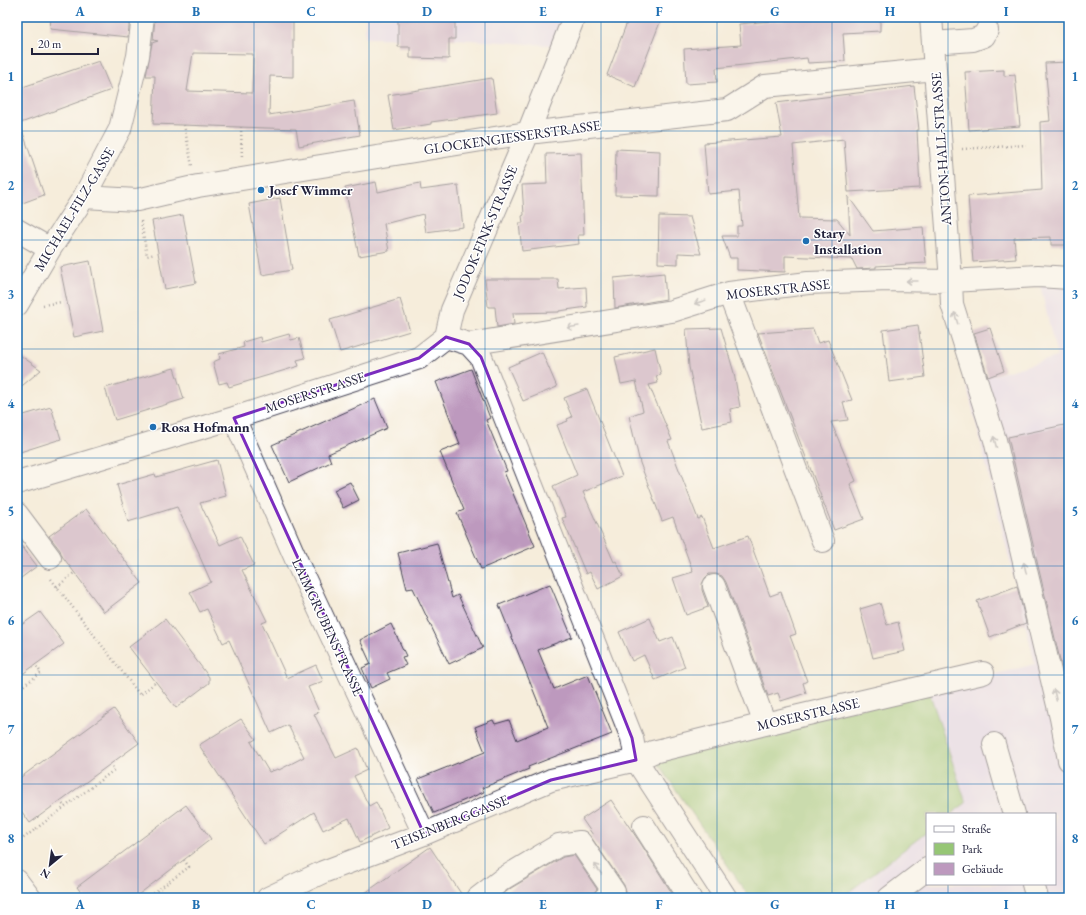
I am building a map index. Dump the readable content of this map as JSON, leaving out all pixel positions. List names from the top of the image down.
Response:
{
  "streets": {
    "street": [
      "GLOCKENGIESSERSTRASSE",
      "ANTON-HALL-STRASSE",
      "MICHAEL-FILZ-GASSE",
      "JODOK-FINK-STRASSE",
      "MOSERSTRASSE",
      "LAIMGRUBENSTRASSE",
      "TEISENBERGGASSE"
    ]
  },
  "crossings": [
    ["GLOCKENGIESSERSTRASSE", "ANTON-HALL-STRASSE"],
    ["GLOCKENGIESSERSTRASSE", "MICHAEL-FILZ-GASSE"],
    ["GLOCKENGIESSERSTRASSE", "JODOK-FINK-STRASSE"],
    ["ANTON-HALL-STRASSE", "MOSERSTRASSE"],
    ["JODOK-FINK-STRASSE", "MOSERSTRASSE"],
    ["MOSERSTRASSE", "LAIMGRUBENSTRASSE"],
    ["MOSERSTRASSE", "TEISENBERGGASSE"],
    ["LAIMGRUBENSTRASSE", "TEISENBERGGASSE"]
  ],
  "one_way": ["ANTON-HALL-STRASSE"],
  "places": ["Josef Wimmer", "Stary Installation", "Rosa Hofmann"],
  "legend": ["Straße", "Park", "Gebäude"],
  "scale_bar": "20 m",
  "north": "bottom left",
  "grid": {
    "columns": [
      "A",
      "B",
      "C",
      "D",
      "E",
      "F",
      "G",
      "H",
      "I"
    ],
    "rows": [
      "1",
      "2",
      "3",
      "4",
      "5",
      "6",
      "7",
      "8"
    ]
  }
}
